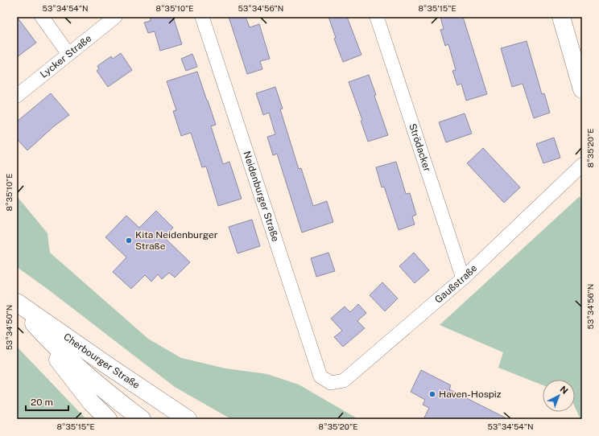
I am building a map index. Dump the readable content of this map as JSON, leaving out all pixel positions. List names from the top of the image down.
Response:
{
  "streets": {
    "main road": ["Cherbourger Straße"],
    "street": [
      "Lycker Straße",
      "Strödacker",
      "Neidenburger Straße",
      "Gaußstraße"
    ]
  },
  "crossings": [
    ["Strödacker", "Gaußstraße"],
    ["Neidenburger Straße", "Gaußstraße"]
  ],
  "places": ["Kita Neidenburger Straße", "Haven-Hospiz"],
  "scale_bar": "20 m",
  "north": "top right",
  "coordinates": [
    "53°34'54\"N",
    "8°35'10\"E",
    "53°34'56\"N",
    "8°35'15\"E",
    "8°35'20\"E",
    "53°34'50\"N"
  ]
}
